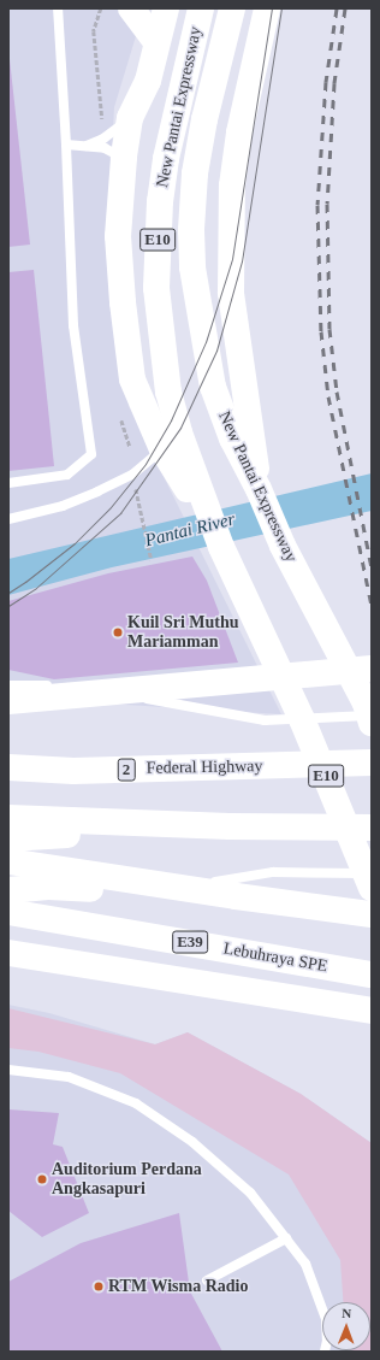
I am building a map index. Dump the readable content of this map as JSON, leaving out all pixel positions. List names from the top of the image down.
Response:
{
  "streets": {
    "highway": [
      "New Pantai Expressway",
      "E10",
      "Federal Highway",
      "2",
      "E39",
      "Lebuhraya SPE"
    ]
  },
  "water": ["Pantai River"],
  "places": ["Kuil Sri Muthu Mariamman", "Auditorium Perdana Angkasapuri", "RTM Wisma Radio"],
  "north": "top"
}
